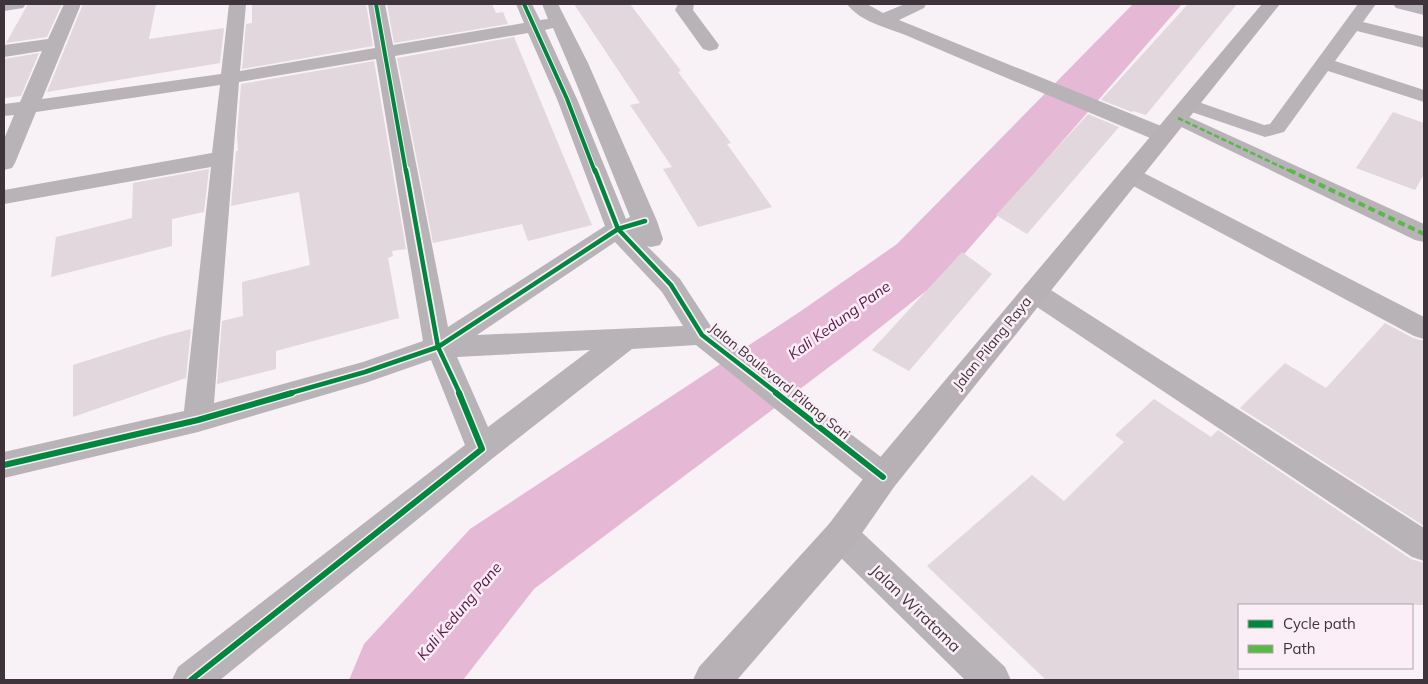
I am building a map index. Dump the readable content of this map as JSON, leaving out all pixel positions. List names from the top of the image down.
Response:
{
  "streets": {
    "highway": ["Jalan Pilang Raya"],
    "street": ["Jalan Boulevard Pilang Sari", "Jalan Wiratama"]
  },
  "crossings": [
    ["Jalan Pilang Raya", "Jalan Boulevard Pilang Sari"],
    ["Jalan Pilang Raya", "Jalan Wiratama"]
  ],
  "water": ["Kali Kedung Pane"],
  "legend": ["Cycle path", "Path"]
}
